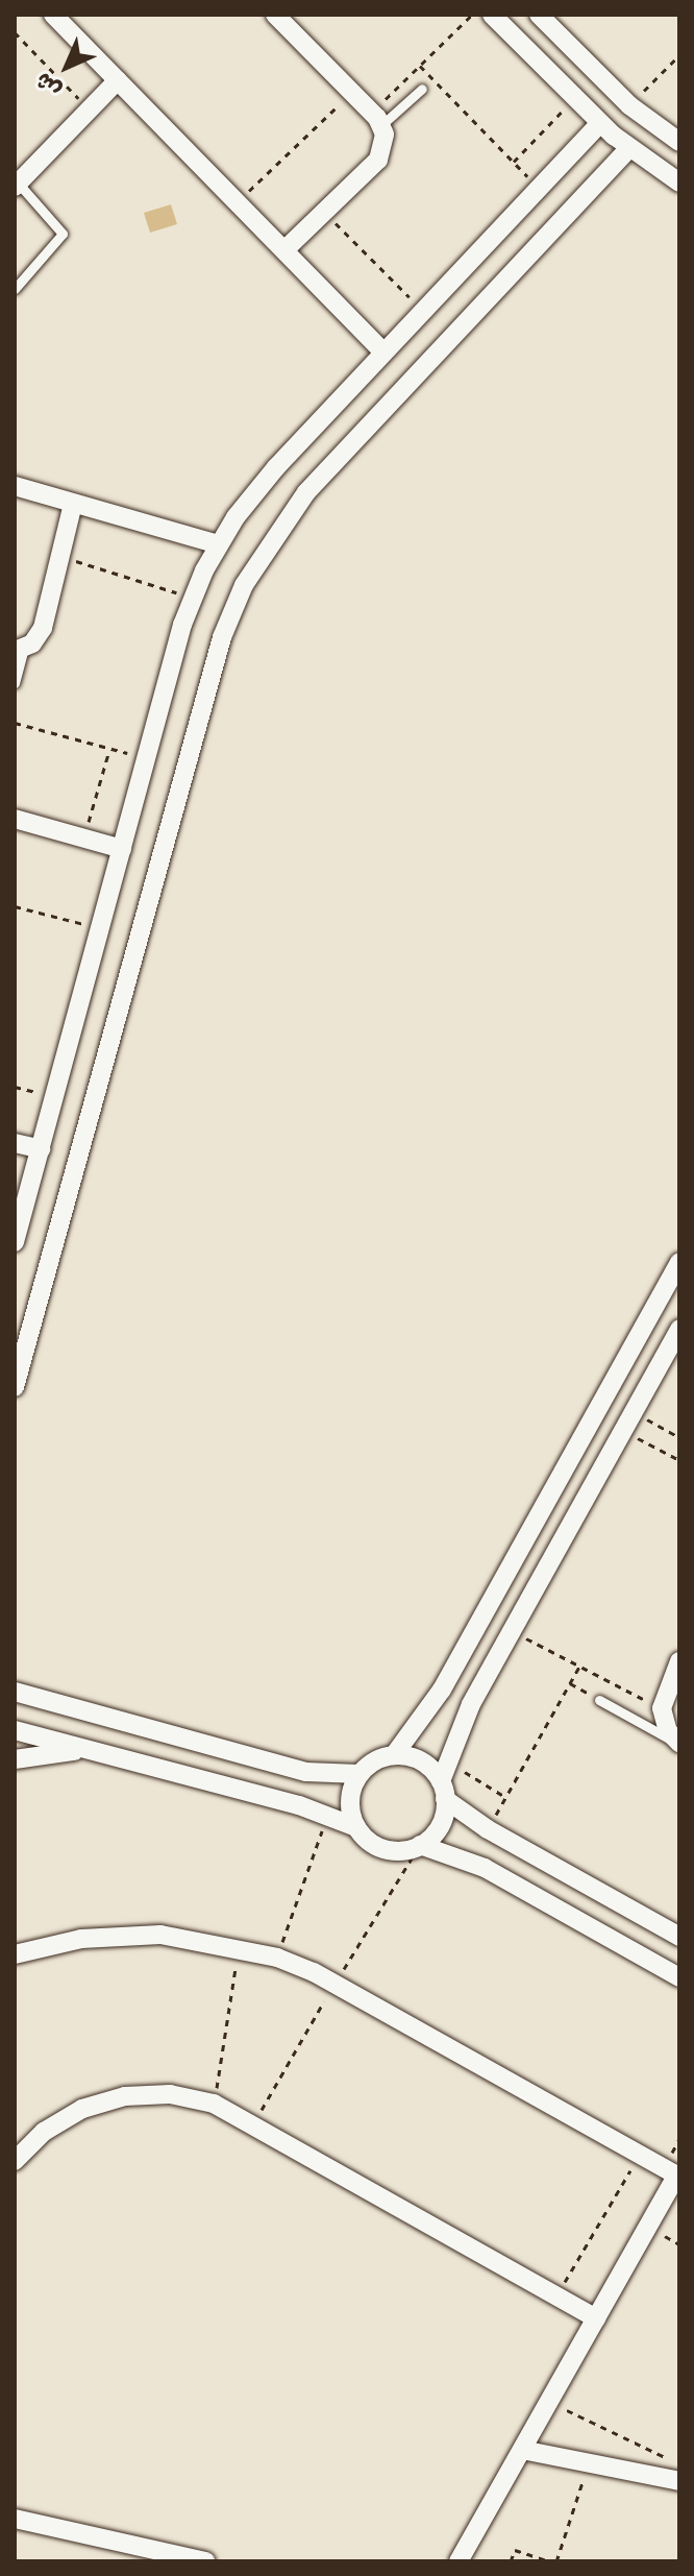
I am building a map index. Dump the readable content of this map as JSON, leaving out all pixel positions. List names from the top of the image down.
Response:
{
  "north": "bottom left"
}
